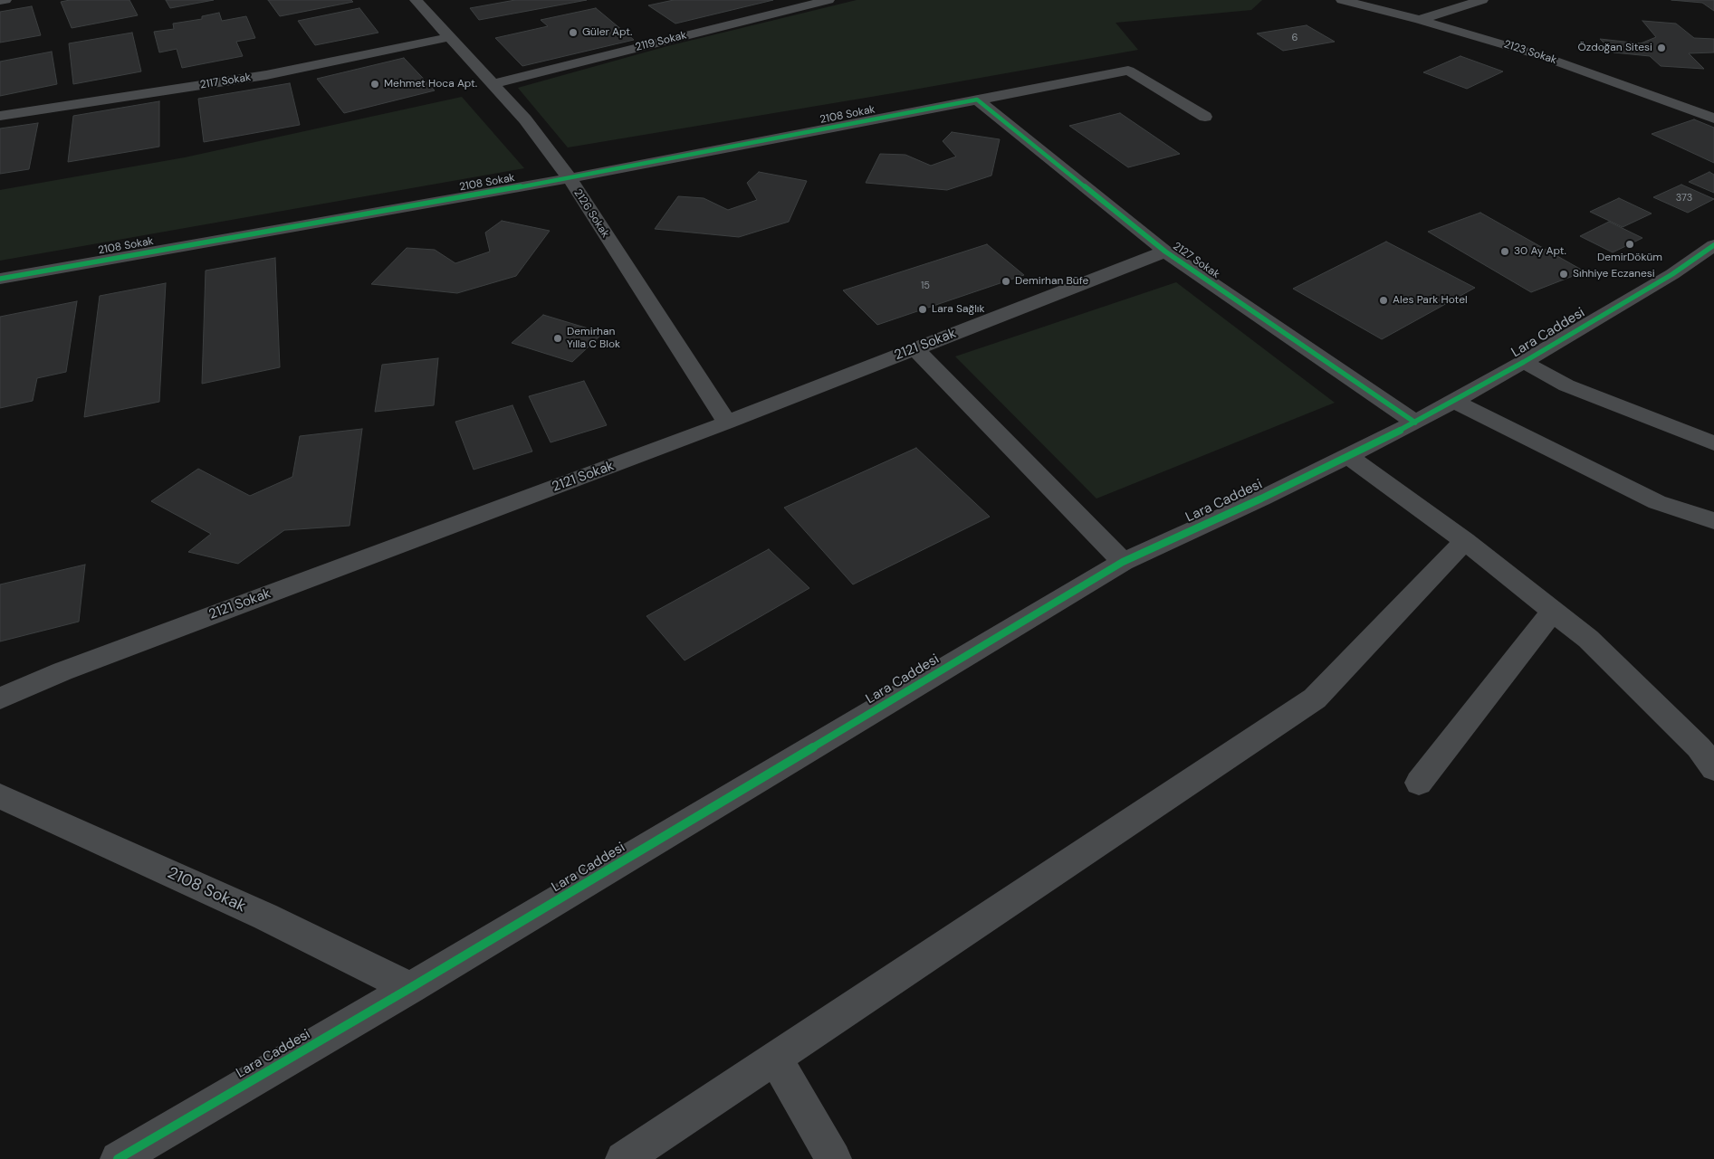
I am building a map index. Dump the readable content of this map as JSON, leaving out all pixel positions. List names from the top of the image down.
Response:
{
  "streets": {
    "street": [
      "2119 Sokak",
      "2123 Sokak",
      "2117 Sokak",
      "2108 Sokak",
      "2126 Sokak",
      "2127 Sokak",
      "Lara Caddesi",
      "2121 Sokak"
    ]
  },
  "crossings": [
    ["2119 Sokak", "2126 Sokak"],
    ["2117 Sokak", "2126 Sokak"],
    ["2108 Sokak", "2126 Sokak"],
    ["2108 Sokak", "2127 Sokak"],
    ["2108 Sokak", "Lara Caddesi"],
    ["2126 Sokak", "2121 Sokak"],
    ["2127 Sokak", "Lara Caddesi"],
    ["2127 Sokak", "2121 Sokak"]
  ],
  "places": [
    "Güler Apt.",
    "Özdoğan Sitesi",
    "Mehmet Hoca Apt.",
    "DemirDöküm",
    "30 Ay Apt.",
    "Sıhhiye Eczanesi",
    "Demirhan Büfe",
    "Ales Park Hotel",
    "Lara Sağlık",
    "Demirhan Yılla C Blok"
  ],
  "house_numbers": ["6", "373", "15"]
}
